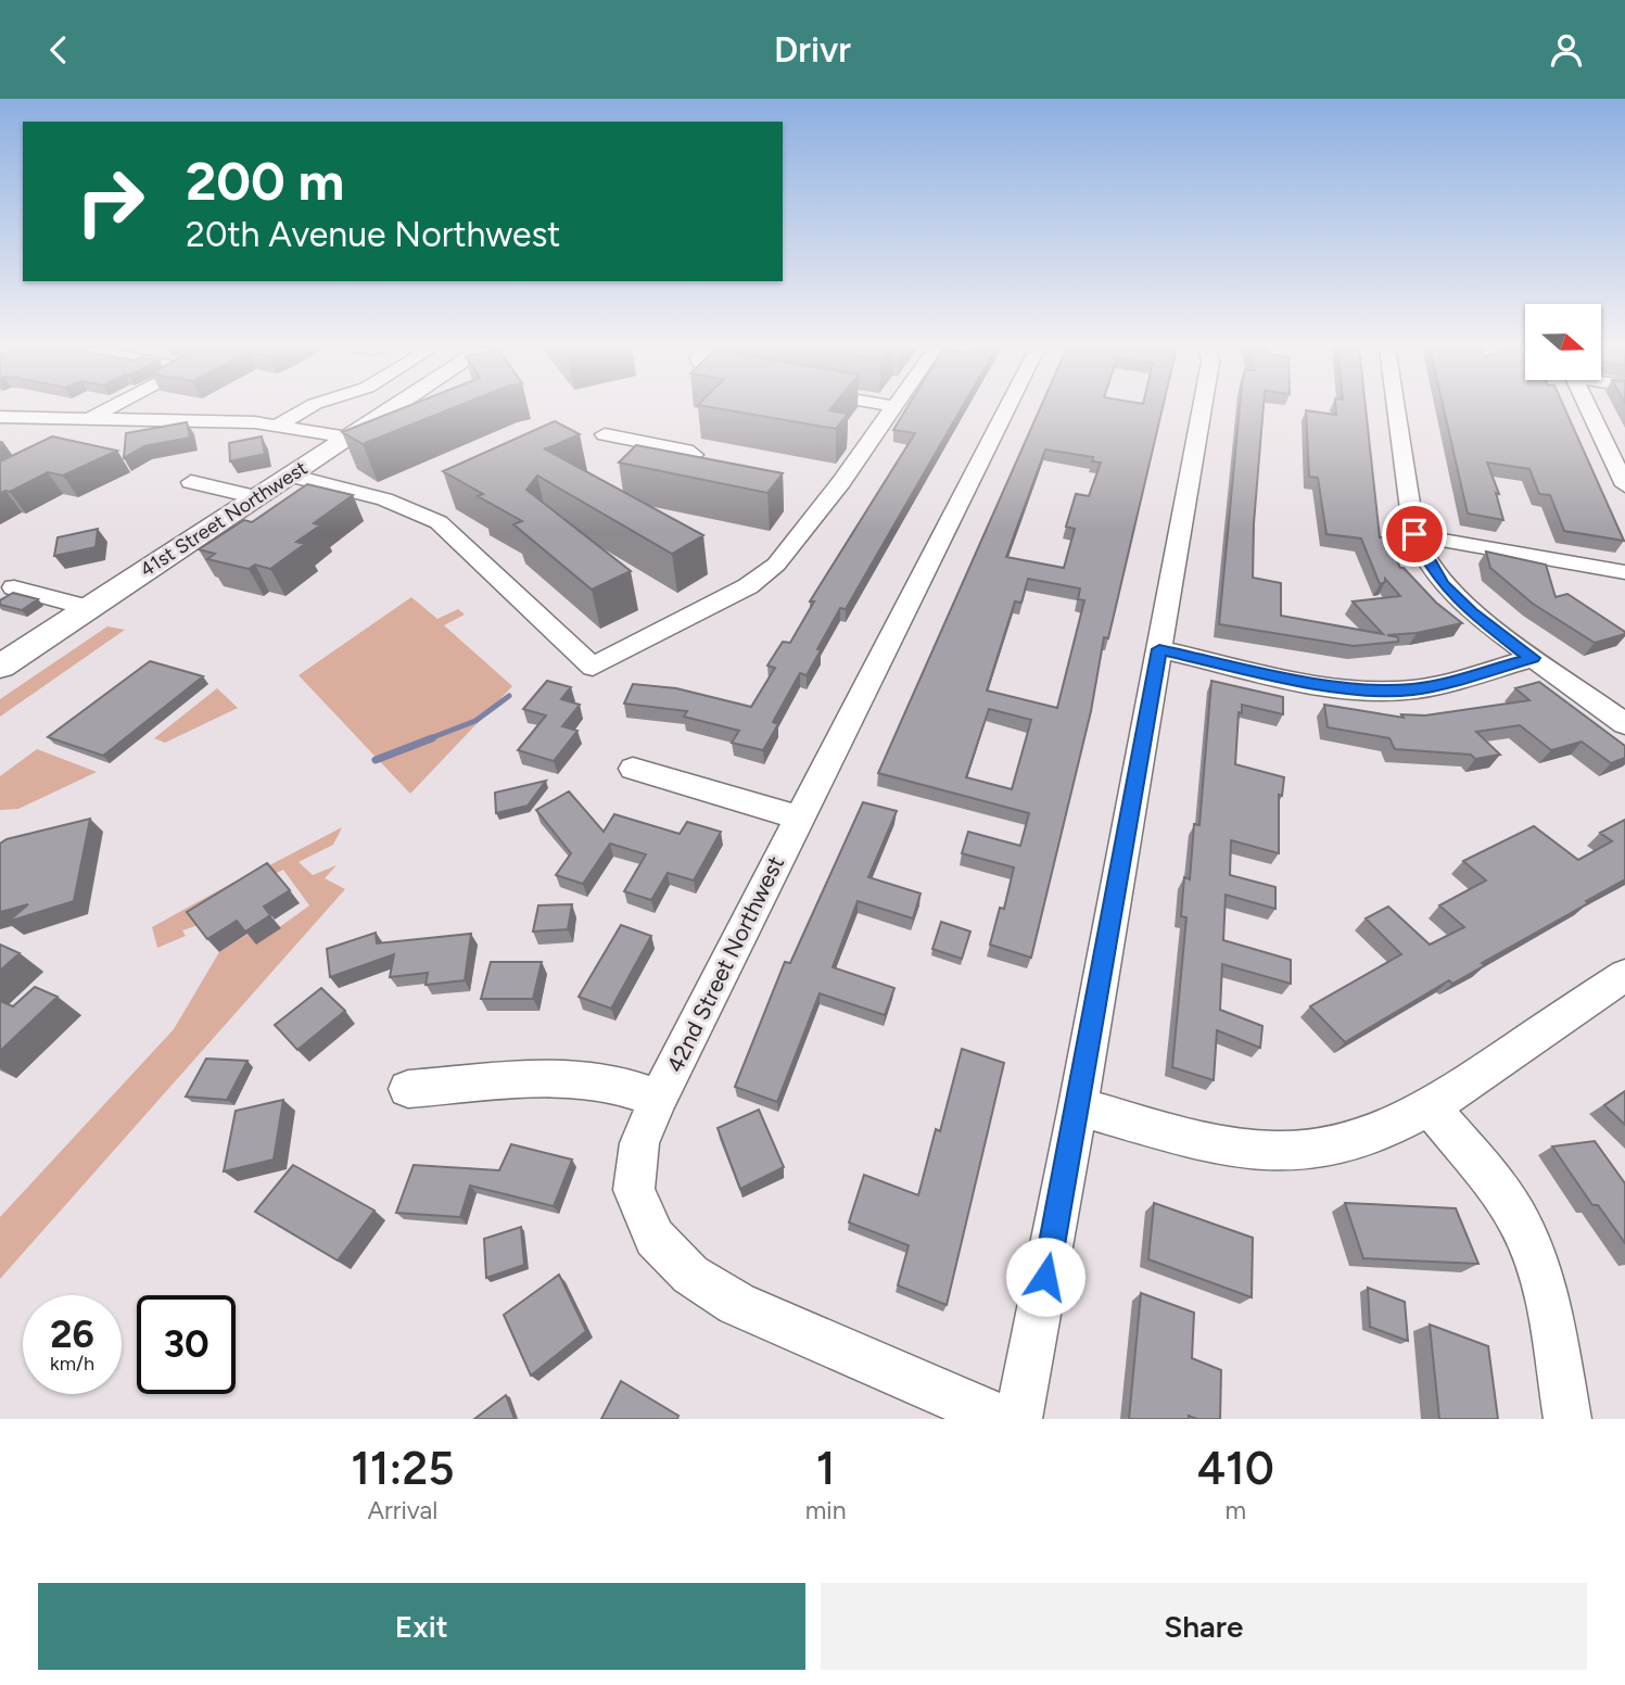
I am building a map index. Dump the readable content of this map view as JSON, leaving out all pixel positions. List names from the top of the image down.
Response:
{
  "streets": {
    "main road": ["41st Street Northwest"],
    "street": ["42nd Street Northwest"]
  },
  "north": "right",
  "page": {
    "header": "Drivr",
    "turn": ["200 m", "20th Avenue Northwest"],
    "speed": "26 km/h",
    "limit": "30",
    "eta": [
      "11:25",
      "Arrival",
      "1",
      "min",
      "410",
      "m"
    ],
    "buttons": ["Exit", "Share"]
  }
}
